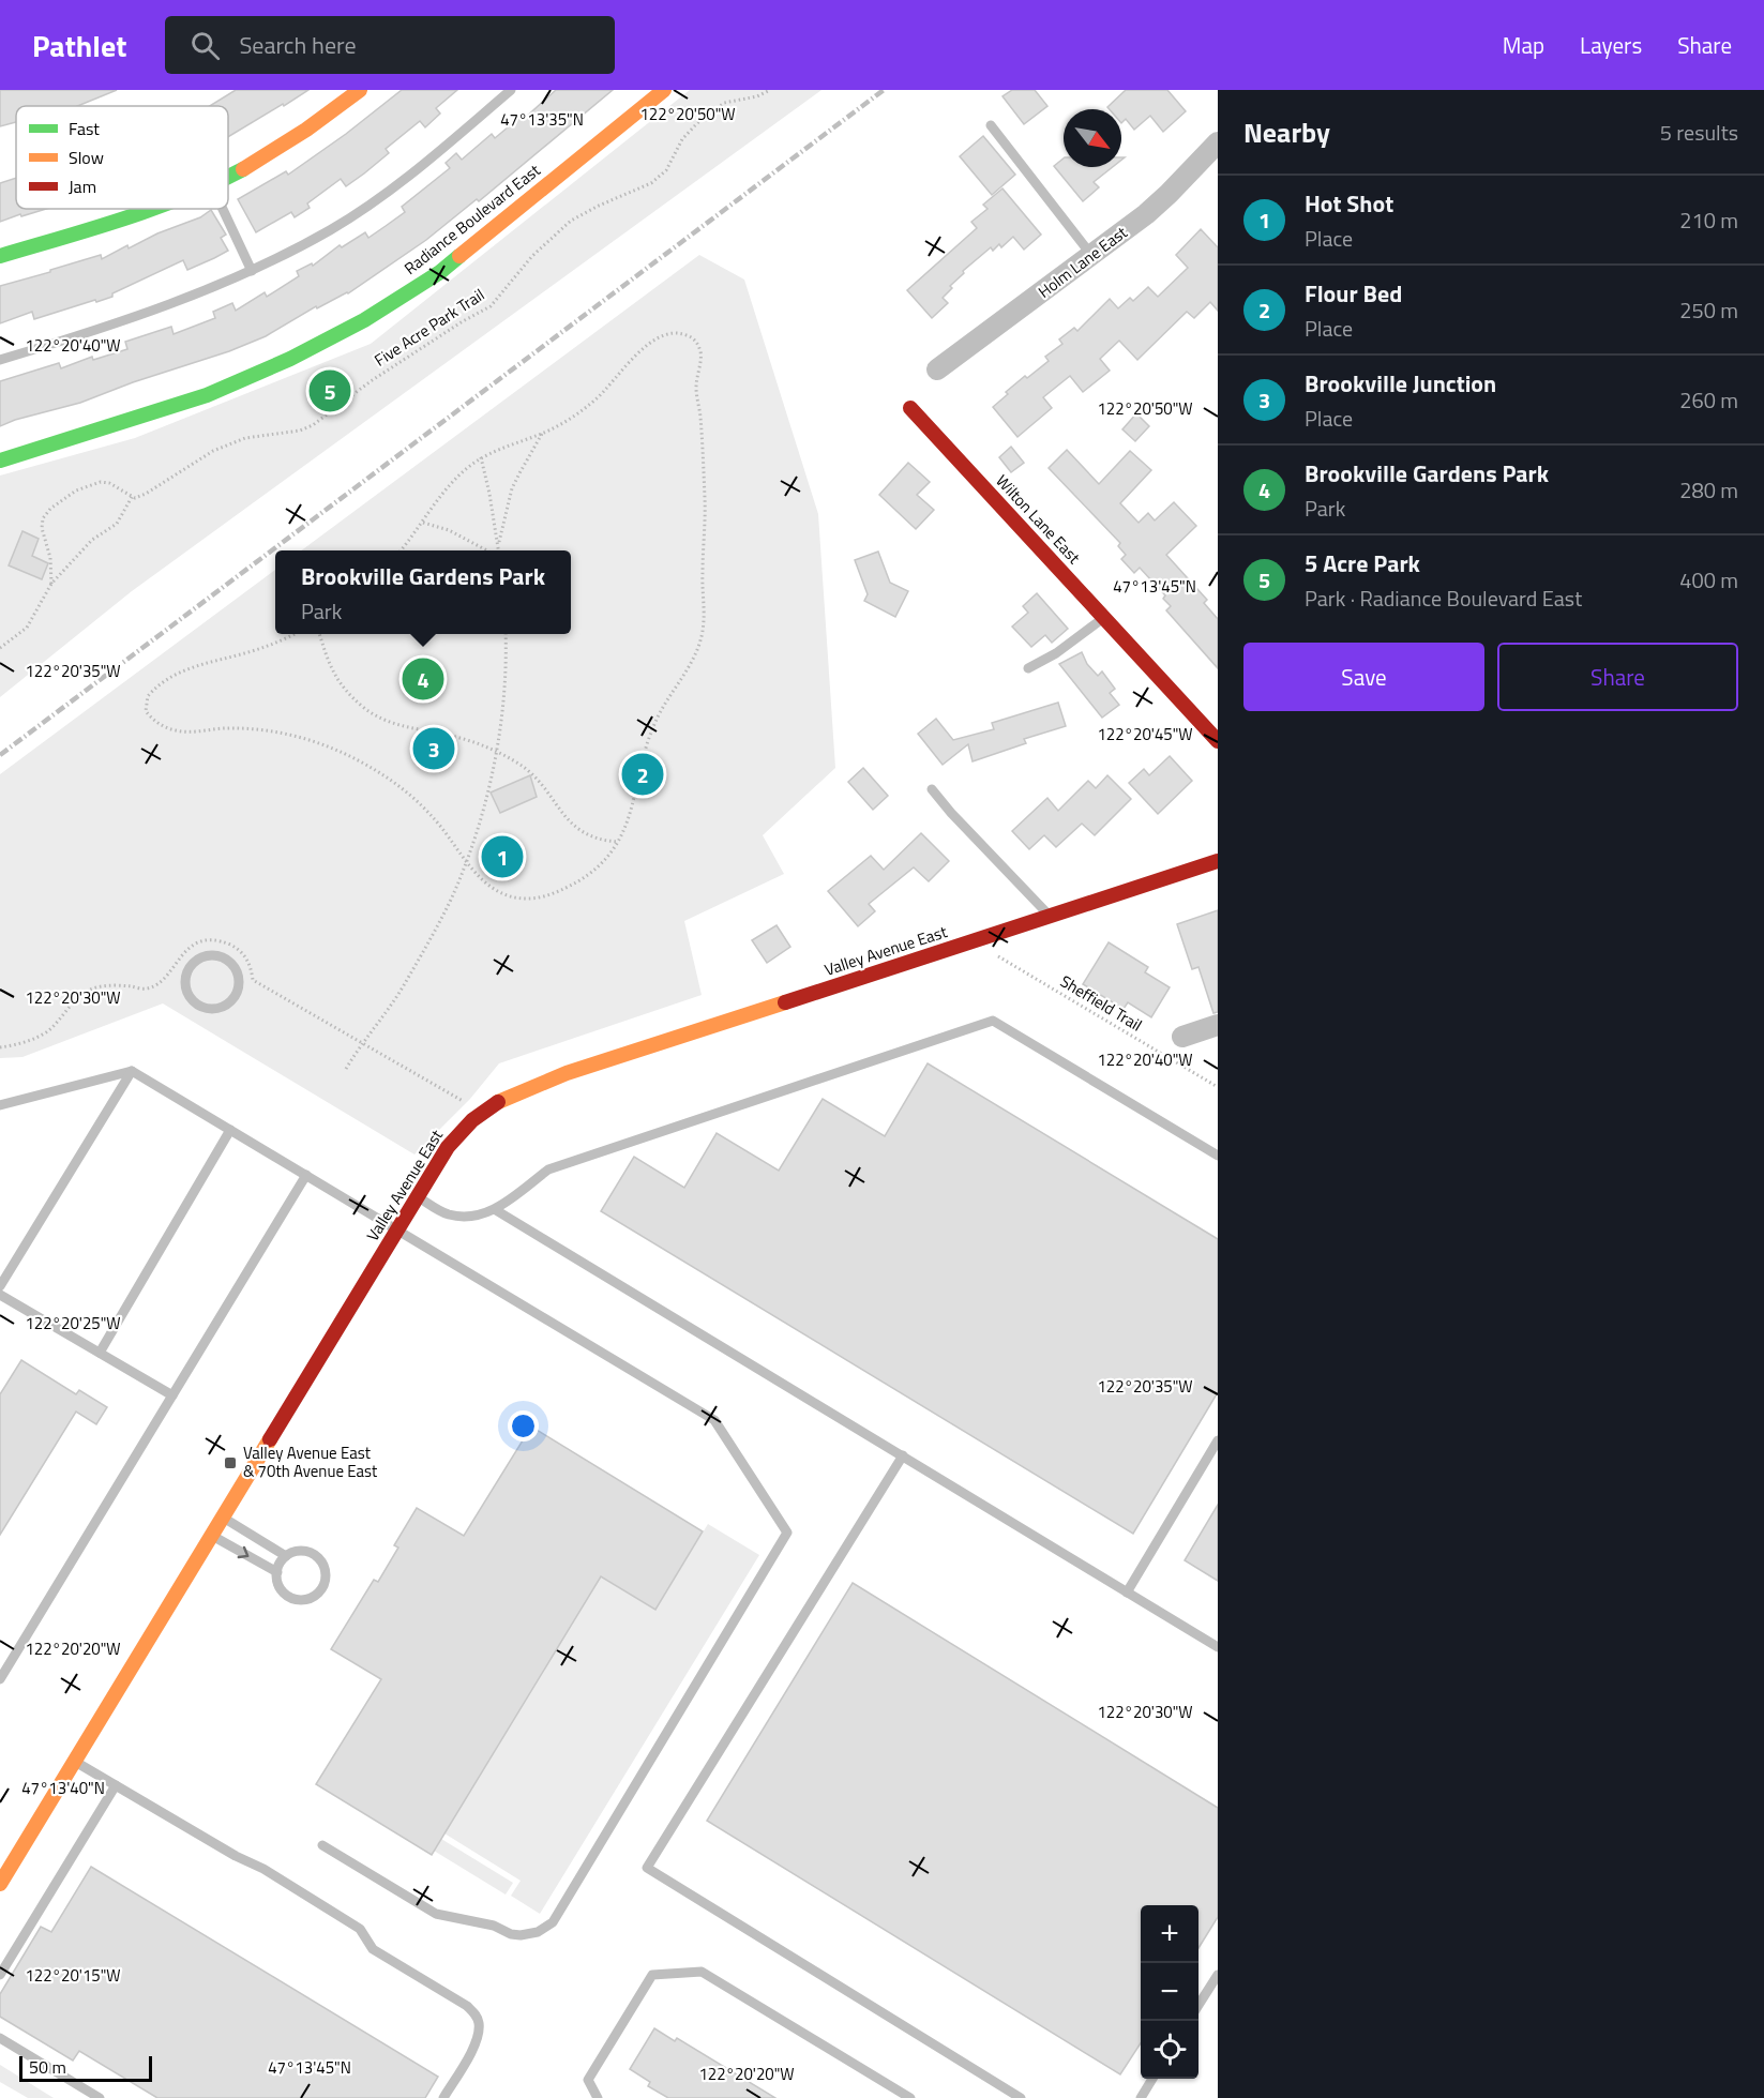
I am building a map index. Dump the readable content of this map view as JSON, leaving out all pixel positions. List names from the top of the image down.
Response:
{
  "streets": {
    "main road": ["Radiance Boulevard East", "Wilton Lane East", "Valley Avenue East"],
    "street": ["Holm Lane East"],
    "path": ["Five Acre Park Trail", "Sheffield Trail"]
  },
  "crossings": [
    ["Valley Avenue East", "Sheffield Trail"]
  ],
  "places": {
    "transit": ["Valley Avenue East & 70th Avenue East"]
  },
  "legend": ["Fast", "Slow", "Jam"],
  "scale_bar": "50 m",
  "north": "bottom right",
  "page": {
    "header": "Pathlet",
    "search": "Search here",
    "nav": ["Map", "Layers", "Share"],
    "heading": ["Nearby", "5 results"],
    "list": [
      {
        "mark": "1",
        "name": "Hot Shot",
        "note": "Place",
        "value": "210 m"
      },
      {
        "mark": "2",
        "name": "Flour Bed",
        "note": "Place",
        "value": "250 m"
      },
      {
        "mark": "3",
        "name": "Brookville Junction",
        "note": "Place",
        "value": "260 m"
      },
      {
        "mark": "4",
        "name": "Brookville Gardens Park",
        "note": "Park",
        "value": "280 m"
      },
      {
        "mark": "5",
        "name": "5 Acre Park",
        "note": "Park · Radiance Boulevard East",
        "value": "400 m"
      }
    ],
    "pins": [
      "5",
      "4",
      "3",
      "2",
      "1"
    ],
    "popup": ["Brookville Gardens Park", "Park"],
    "buttons": ["Save", "Share"],
    "map_buttons": ["+", "−"],
    "scale": "50 m"
  },
  "coordinates": [
    "122°20'50\"W",
    "47°13'35\"N",
    "122°20'40\"W",
    "47°13'45\"N",
    "122°20'35\"W",
    "122°20'45\"W",
    "122°20'30\"W",
    "122°20'25\"W",
    "122°20'20\"W",
    "47°13'40\"N",
    "122°20'15\"W"
  ]
}
